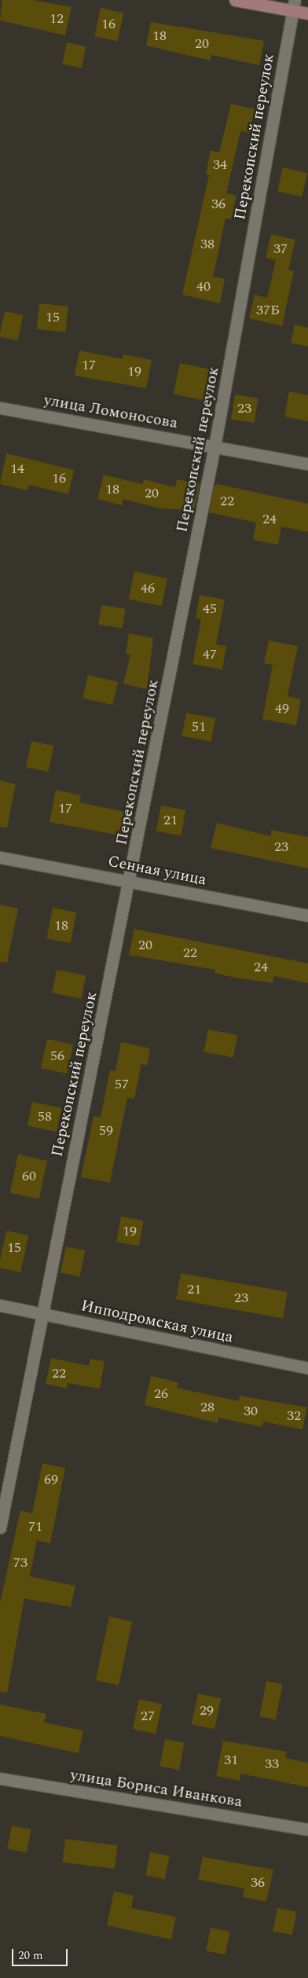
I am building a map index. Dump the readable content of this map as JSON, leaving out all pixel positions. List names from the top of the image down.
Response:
{
  "streets": {
    "street": [
      "Перекопский переулок",
      "улица Ломоносова",
      "Сенная улица",
      "Ипподромская улица",
      "улица Бориса Иванкова"
    ]
  },
  "crossings": [
    ["Перекопский переулок", "улица Ломоносова"],
    ["Перекопский переулок", "Сенная улица"],
    ["Перекопский переулок", "Ипподромская улица"]
  ],
  "house_numbers": [
    "12",
    "16",
    "18",
    "20",
    "34",
    "36",
    "38",
    "37",
    "40",
    "37Б",
    "15",
    "17",
    "19",
    "23",
    "14",
    "16",
    "18",
    "20",
    "22",
    "24",
    "46",
    "45",
    "47",
    "49",
    "51",
    "17",
    "21",
    "23",
    "18",
    "20",
    "22",
    "24",
    "56",
    "57",
    "58",
    "59",
    "60",
    "19",
    "15",
    "21",
    "23",
    "22",
    "26",
    "28",
    "30",
    "32",
    "69",
    "71",
    "73",
    "29",
    "27",
    "31",
    "33",
    "36"
  ],
  "scale_bar": "20 m"
}
